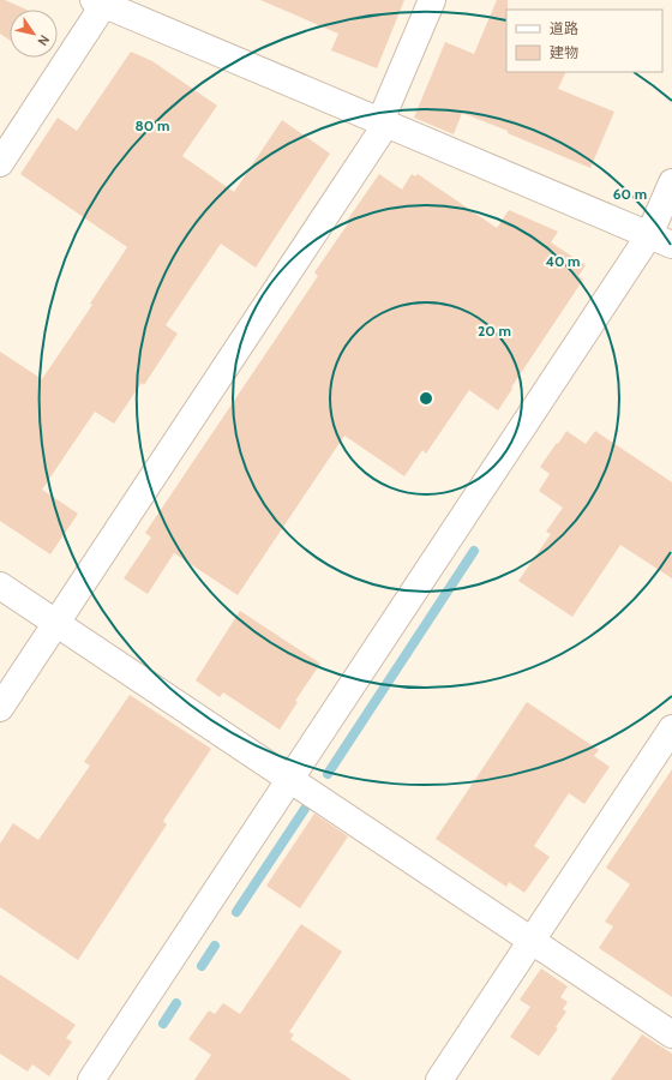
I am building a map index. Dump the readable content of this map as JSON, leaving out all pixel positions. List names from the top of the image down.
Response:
{
  "legend": ["道路", "建物"],
  "north": "bottom right",
  "rings": [
    "80 m",
    "60 m",
    "40 m",
    "20 m"
  ]
}
